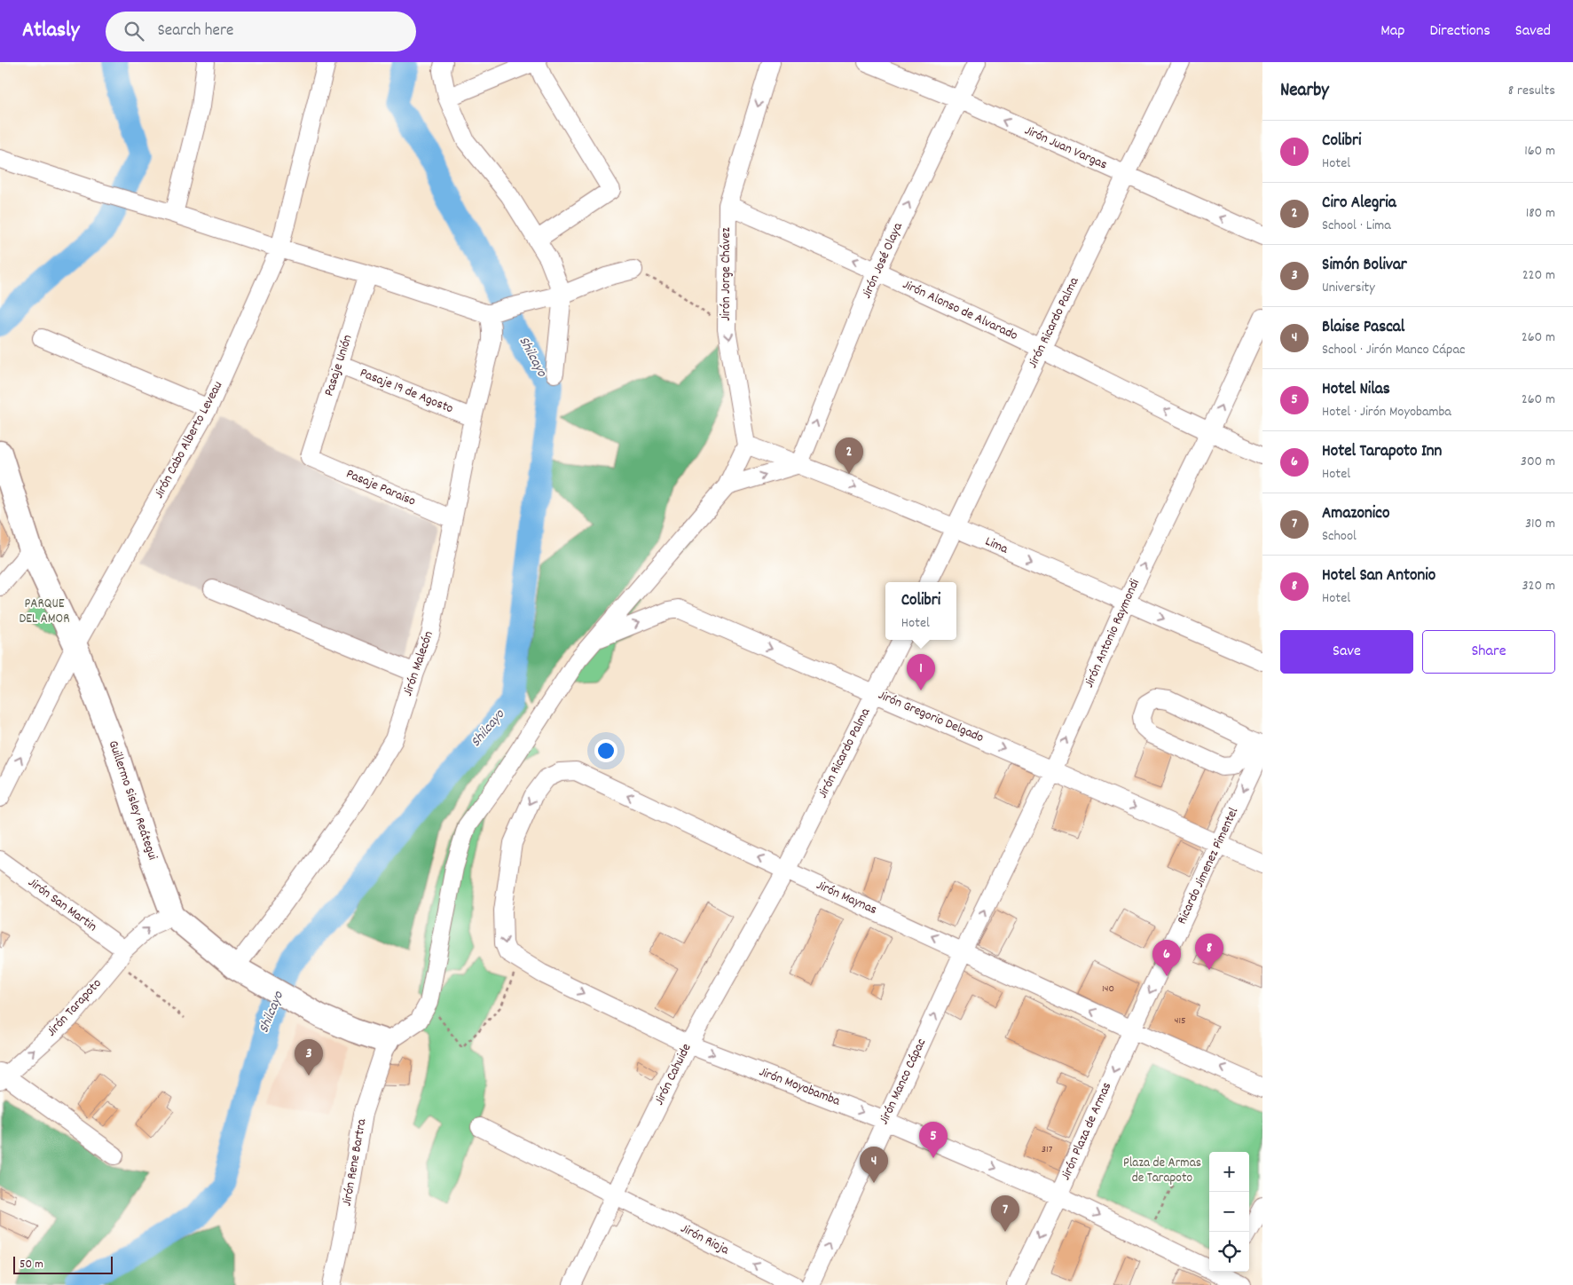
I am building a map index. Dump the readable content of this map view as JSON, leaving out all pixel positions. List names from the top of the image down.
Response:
{
  "streets": {
    "main road": ["Guillermo Sisley Reátegui"],
    "street": [
      "Jirón Juan Vargas",
      "Jirón José Olaya",
      "Jirón Jorge Chávez",
      "Jirón Alonso de Alvarado",
      "Jirón Ricardo Palma",
      "Pasaje Unión",
      "Pasaje 19 de Agosto",
      "Jirón Cabo Alberto Leveau",
      "Pasaje Paraiso",
      "Lima",
      "Jirón Antonio Raymondi",
      "Jirón Malecón",
      "Jirón Gregorio Delgado",
      "Ricardo Jimenez Pimentel",
      "Jirón Maynas",
      "Jirón San Martin",
      "Jirón Tarapoto",
      "Jirón Cahuide",
      "Jirón Manco Cápac",
      "Jirón Moyobamba",
      "Jirón Plaza de Armas",
      "Jirón Rene Bartra",
      "Jirón Rioja"
    ]
  },
  "crossings": [
    ["Jirón Juan Vargas", "Jirón José Olaya"],
    ["Jirón Juan Vargas", "Jirón Ricardo Palma"],
    ["Jirón José Olaya", "Jirón Alonso de Alvarado"],
    ["Jirón José Olaya", "Lima"],
    ["Jirón Jorge Chávez", "Jirón Alonso de Alvarado"],
    ["Jirón Jorge Chávez", "Lima"],
    ["Jirón Alonso de Alvarado", "Jirón Ricardo Palma"],
    ["Jirón Alonso de Alvarado", "Jirón Antonio Raymondi"],
    ["Jirón Ricardo Palma", "Lima"],
    ["Jirón Ricardo Palma", "Jirón Gregorio Delgado"],
    ["Jirón Ricardo Palma", "Jirón Maynas"],
    ["Jirón Ricardo Palma", "Jirón Cahuide"],
    ["Pasaje Unión", "Pasaje 19 de Agosto"],
    ["Pasaje Unión", "Pasaje Paraiso"],
    ["Pasaje 19 de Agosto", "Jirón Malecón"],
    ["Jirón Cabo Alberto Leveau", "Guillermo Sisley Reátegui"],
    ["Pasaje Paraiso", "Jirón Malecón"],
    ["Lima", "Jirón Antonio Raymondi"],
    ["Jirón Antonio Raymondi", "Jirón Gregorio Delgado"],
    ["Jirón Antonio Raymondi", "Jirón Maynas"],
    ["Jirón Antonio Raymondi", "Jirón Manco Cápac"],
    ["Jirón Malecón", "Guillermo Sisley Reátegui"],
    ["Jirón Gregorio Delgado", "Ricardo Jimenez Pimentel"],
    ["Guillermo Sisley Reátegui", "Jirón Tarapoto"],
    ["Guillermo Sisley Reátegui", "Jirón Rene Bartra"],
    ["Ricardo Jimenez Pimentel", "Jirón Maynas"],
    ["Ricardo Jimenez Pimentel", "Jirón Plaza de Armas"],
    ["Jirón Maynas", "Jirón Cahuide"],
    ["Jirón Maynas", "Jirón Manco Cápac"],
    ["Jirón Maynas", "Jirón Moyobamba"],
    ["Jirón Maynas", "Jirón Plaza de Armas"],
    ["Jirón San Martin", "Jirón Tarapoto"],
    ["Jirón Cahuide", "Jirón Moyobamba"],
    ["Jirón Cahuide", "Jirón Rioja"],
    ["Jirón Manco Cápac", "Jirón Moyobamba"],
    ["Jirón Moyobamba", "Jirón Plaza de Armas"]
  ],
  "one_way": [
    "Jirón Juan Vargas",
    "Jirón José Olaya",
    "Jirón Jorge Chávez",
    "Jirón Alonso de Alvarado",
    "Lima",
    "Jirón Antonio Raymondi",
    "Jirón Gregorio Delgado",
    "Ricardo Jimenez Pimentel",
    "Jirón Maynas",
    "Jirón Tarapoto",
    "Jirón Manco Cápac",
    "Jirón Moyobamba",
    "Jirón Rioja"
  ],
  "water": ["Shilcayo"],
  "parks": ["PARQUE DEL AMOR", "Plaza de Armas de Tarapoto"],
  "house_numbers": ["140", "415", "317"],
  "scale_bar": "50 m",
  "page": {
    "header": "Atlasly",
    "search": "Search here",
    "nav": ["Map", "Directions", "Saved"],
    "heading": ["Nearby", "8 results"],
    "list": [
      {
        "mark": "1",
        "name": "Colibri",
        "note": "Hotel",
        "value": "160 m"
      },
      {
        "mark": "2",
        "name": "Ciro Alegria",
        "note": "School · Lima",
        "value": "180 m"
      },
      {
        "mark": "3",
        "name": "Simón Bolivar",
        "note": "University",
        "value": "220 m"
      },
      {
        "mark": "4",
        "name": "Blaise Pascal",
        "note": "School · Jirón Manco Cápac",
        "value": "260 m"
      },
      {
        "mark": "5",
        "name": "Hotel Nilas",
        "note": "Hotel · Jirón Moyobamba",
        "value": "260 m"
      },
      {
        "mark": "6",
        "name": "Hotel Tarapoto Inn",
        "note": "Hotel",
        "value": "300 m"
      },
      {
        "mark": "7",
        "name": "Amazonico",
        "note": "School",
        "value": "310 m"
      },
      {
        "mark": "8",
        "name": "Hotel San Antonio",
        "note": "Hotel",
        "value": "320 m"
      }
    ],
    "pins": [
      "2",
      "1",
      "8",
      "6",
      "3",
      "5",
      "4",
      "7"
    ],
    "popup": ["Colibri", "Hotel"],
    "buttons": ["Save", "Share"],
    "map_buttons": ["+", "−"],
    "scale": "50 m"
  }
}
